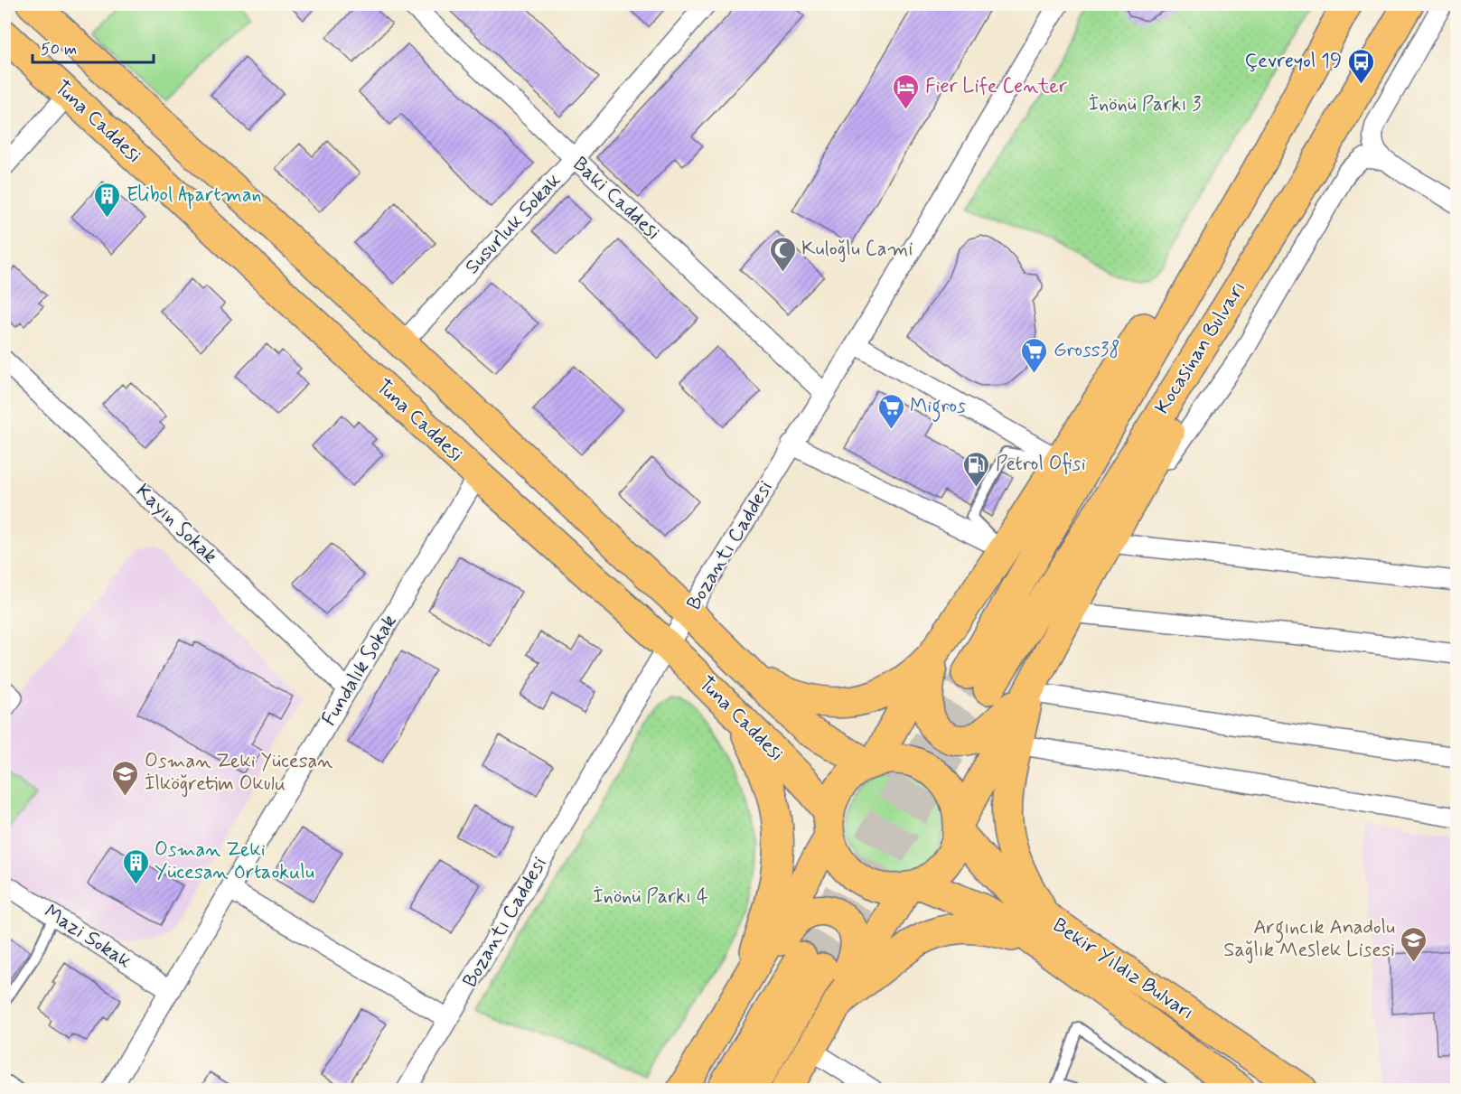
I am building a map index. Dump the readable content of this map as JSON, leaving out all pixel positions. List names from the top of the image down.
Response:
{
  "streets": {
    "main road": ["Tuna Caddesi", "Kocasinan Bulvarı", "Bekir Yıldız Bulvarı"],
    "street": [
      "Baki Caddesi",
      "Susurluk Sokak",
      "Kayın Sokak",
      "Bozantı Caddesi",
      "Fundalık Sokak",
      "Mazi Sokak"
    ]
  },
  "crossings": [
    ["Tuna Caddesi", "Susurluk Sokak"],
    ["Tuna Caddesi", "Bozantı Caddesi"],
    ["Tuna Caddesi", "Fundalık Sokak"],
    ["Tuna Caddesi", "Bekir Yıldız Bulvarı"],
    ["Baki Caddesi", "Susurluk Sokak"],
    ["Baki Caddesi", "Bozantı Caddesi"],
    ["Kayın Sokak", "Fundalık Sokak"],
    ["Fundalık Sokak", "Mazi Sokak"]
  ],
  "parks": ["İnönü Parkı 3", "İnönü Parkı 4"],
  "places": {
    "bus stop": ["Çevreyol 19"],
    "hotel": ["Fier Life Center"],
    "building": ["Elibol Apartman", "Osman Zeki Yücesan Ortaokulu"],
    "mosque": ["Kuloğlu Cami"],
    "supermarket": ["Gross38", "Migros"],
    "fuel station": ["Petrol Ofisi"],
    "school or university": ["Osman Zeki Yücesan İlköğretim Okulu", "Argıncık Anadolu Sağlık Meslek Lisesi"]
  },
  "scale_bar": "50 m"
}
